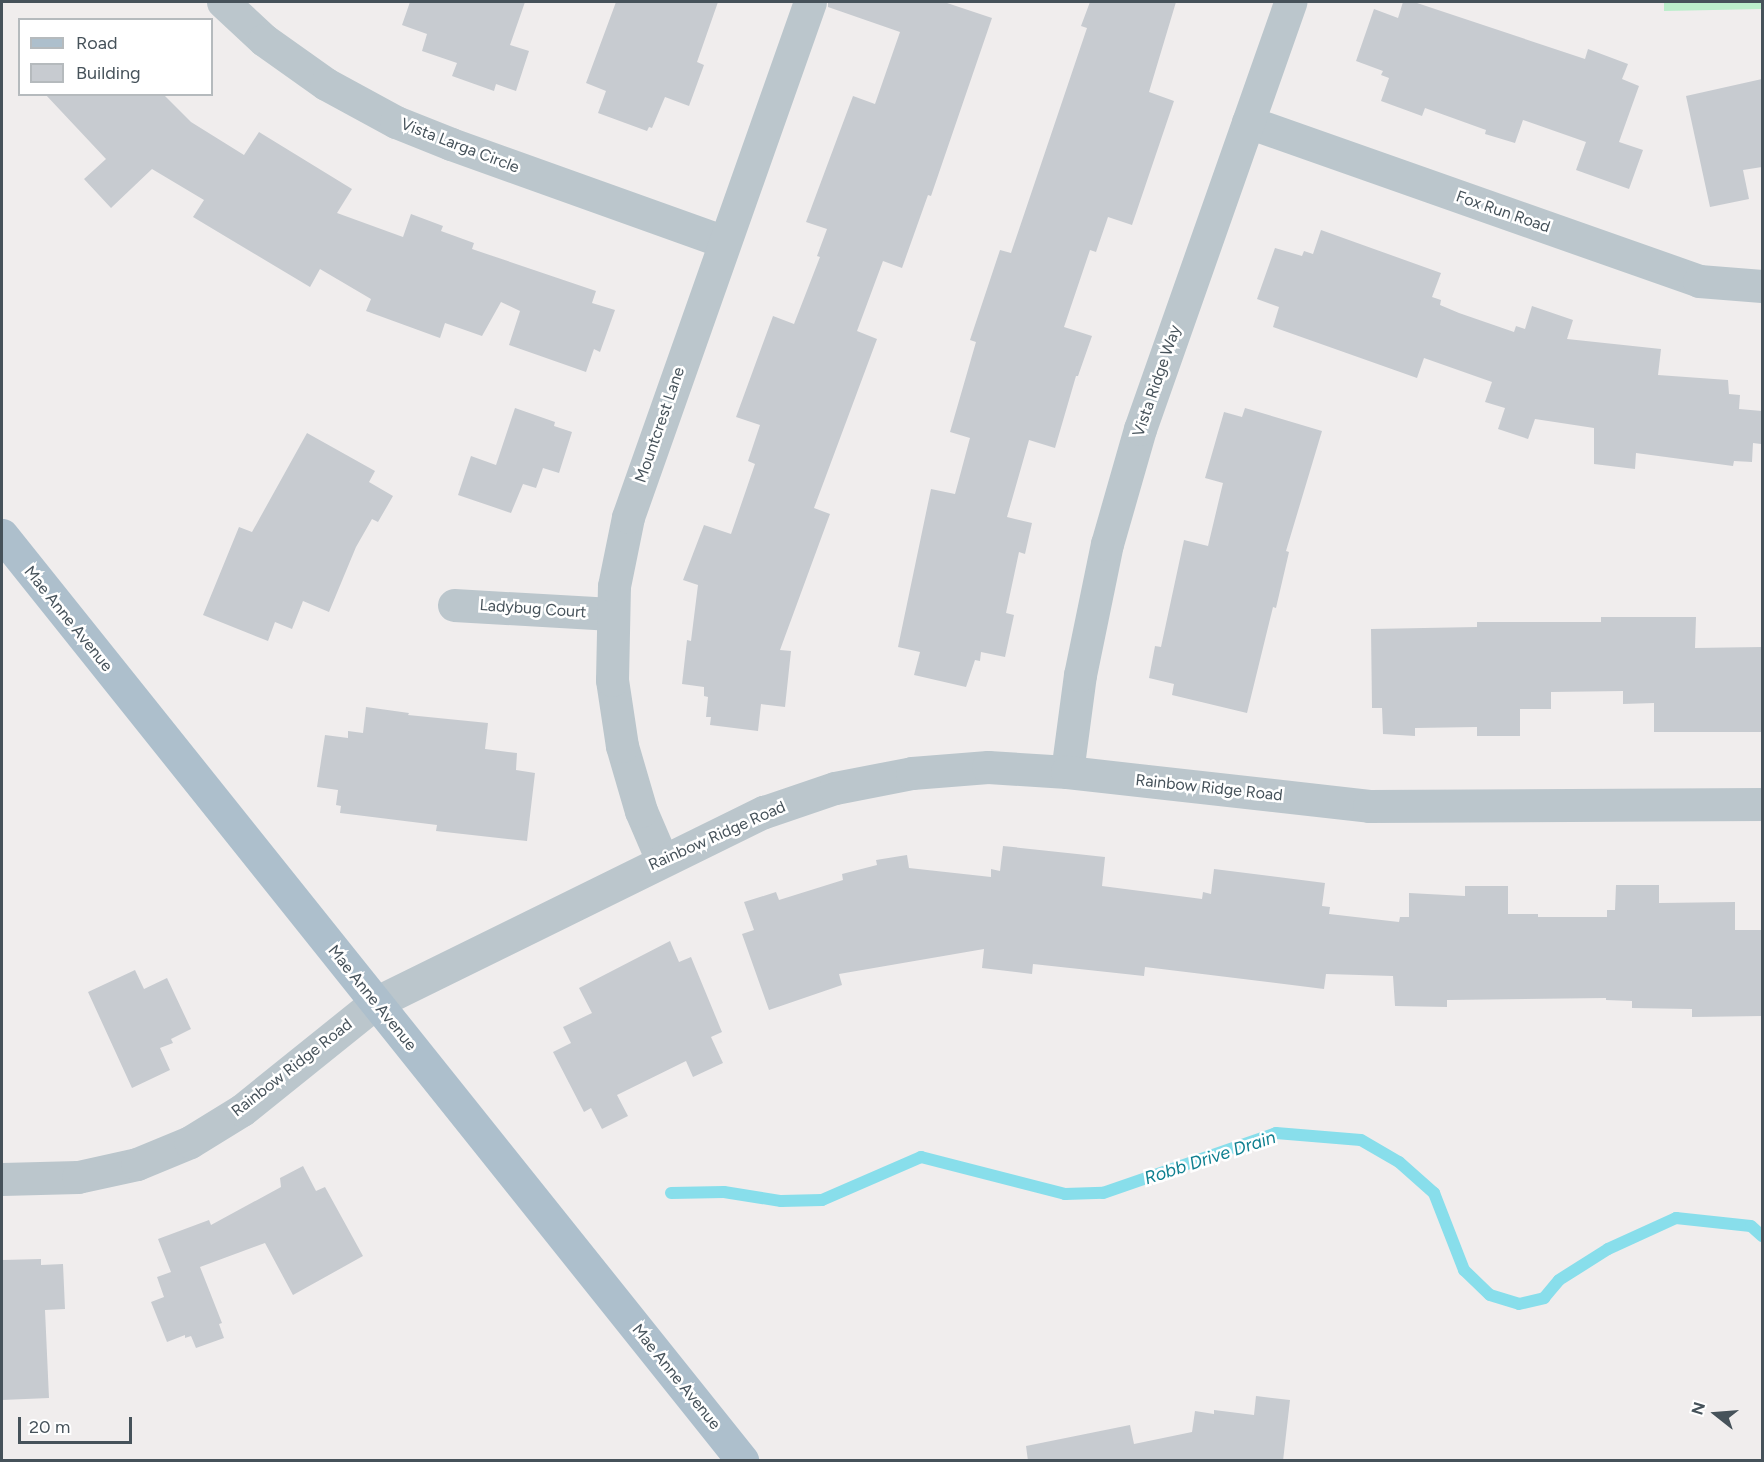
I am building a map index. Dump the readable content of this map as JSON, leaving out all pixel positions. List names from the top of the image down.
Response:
{
  "streets": {
    "main road": ["Mae Anne Avenue"],
    "street": [
      "Vista Larga Circle",
      "Fox Run Road",
      "Vista Ridge Way",
      "Mountcrest Lane",
      "Ladybug Court",
      "Rainbow Ridge Road"
    ]
  },
  "crossings": [
    ["Vista Larga Circle", "Mountcrest Lane"],
    ["Fox Run Road", "Vista Ridge Way"],
    ["Vista Ridge Way", "Rainbow Ridge Road"],
    ["Mountcrest Lane", "Ladybug Court"],
    ["Mountcrest Lane", "Rainbow Ridge Road"],
    ["Mae Anne Avenue", "Rainbow Ridge Road"]
  ],
  "water": ["Robb Drive Drain"],
  "legend": ["Road", "Building"],
  "scale_bar": "20 m",
  "north": "left"
}
